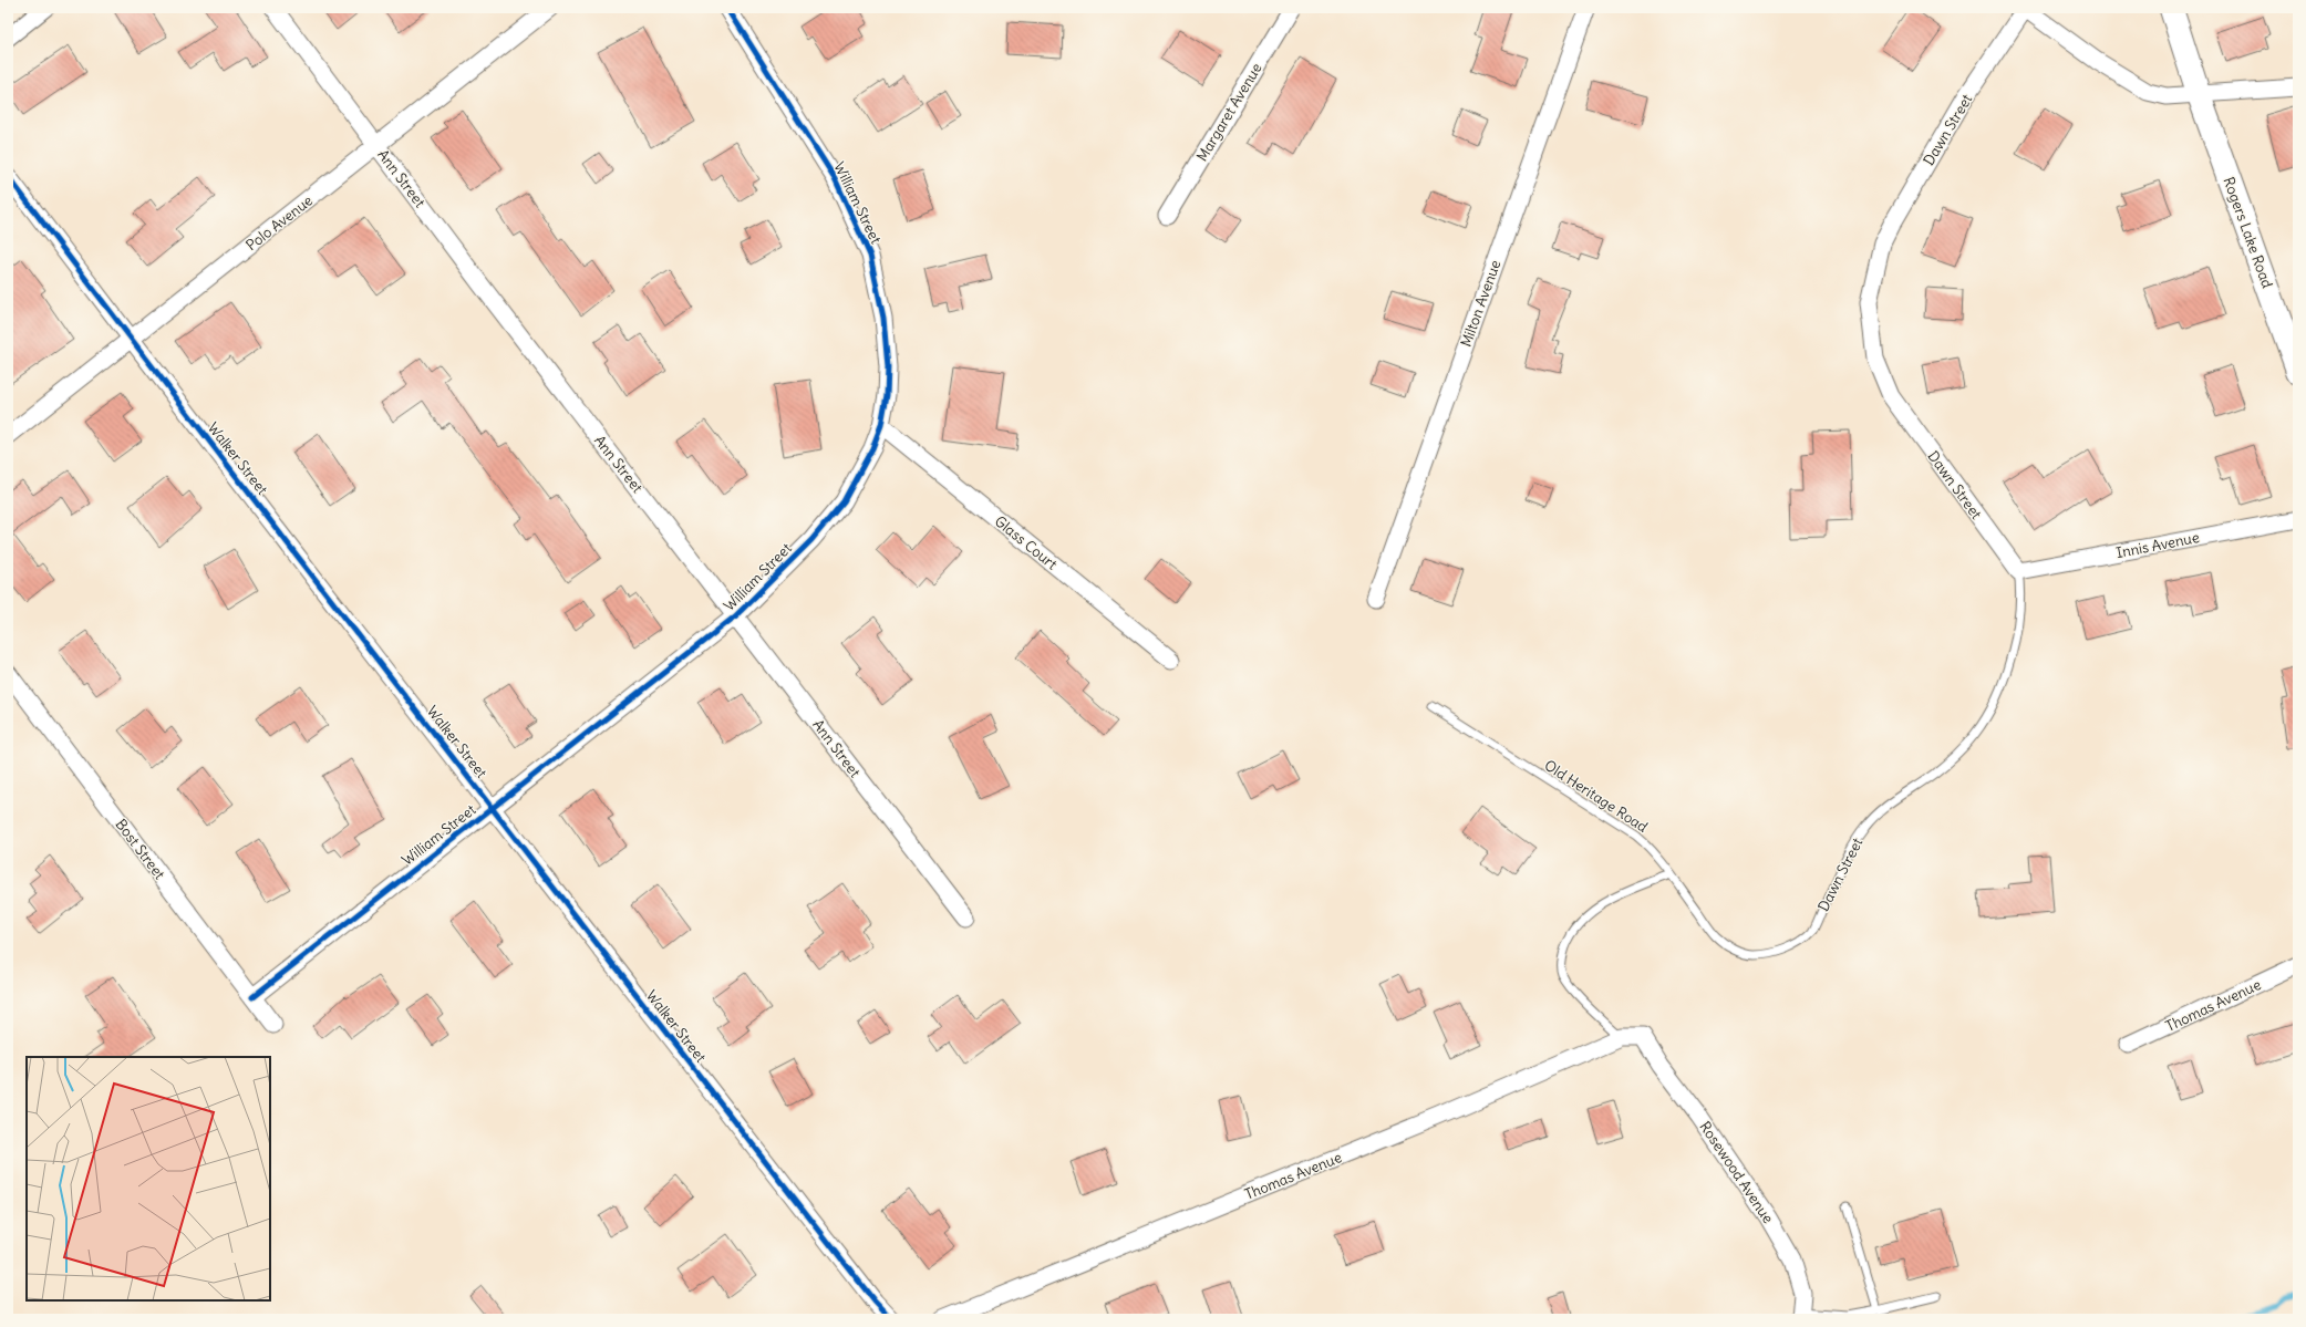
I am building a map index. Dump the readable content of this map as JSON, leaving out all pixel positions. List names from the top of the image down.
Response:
{
  "streets": {
    "main road": ["Rogers Lake Road"],
    "street": [
      "Margaret Avenue",
      "Dawn Street",
      "Ann Street",
      "William Street",
      "Polo Avenue",
      "Milton Avenue",
      "Walker Street",
      "Glass Court",
      "Innis Avenue",
      "Bost Street",
      "Thomas Avenue",
      "Rosewood Avenue"
    ],
    "lane": ["Old Heritage Road"]
  },
  "crossings": [
    ["Dawn Street", "Innis Avenue"],
    ["Dawn Street", "Old Heritage Road"],
    ["Ann Street", "William Street"],
    ["Ann Street", "Polo Avenue"],
    ["William Street", "Walker Street"],
    ["William Street", "Glass Court"],
    ["William Street", "Bost Street"],
    ["Polo Avenue", "Walker Street"],
    ["Thomas Avenue", "Rosewood Avenue"]
  ]
}
